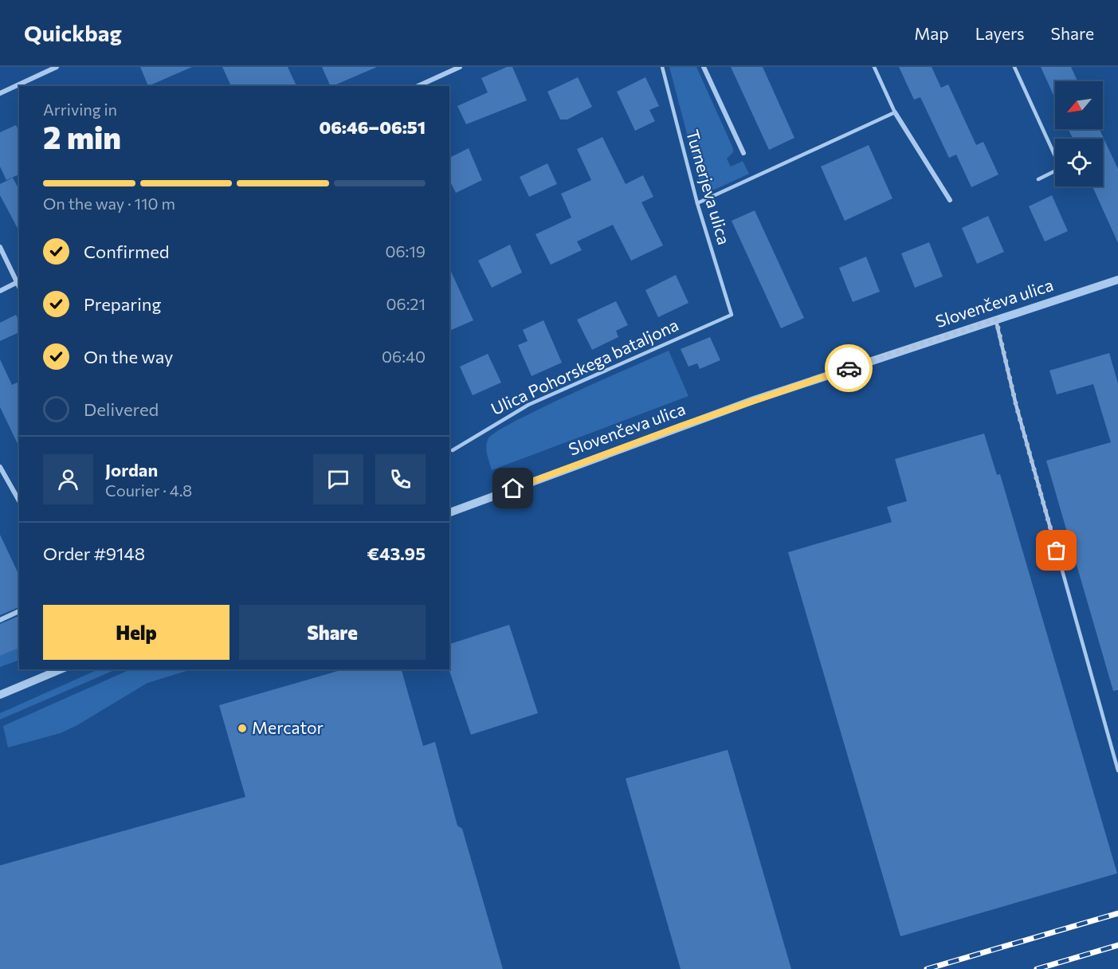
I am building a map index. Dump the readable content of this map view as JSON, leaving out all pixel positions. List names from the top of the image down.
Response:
{
  "streets": {
    "street": ["Slovenčeva ulica"],
    "lane": ["Turnerjeva ulica", "Ulica Pohorskega bataljona"]
  },
  "crossings": [
    ["Turnerjeva ulica", "Ulica Pohorskega bataljona"]
  ],
  "places": ["Mercator"],
  "north": "bottom left",
  "page": {
    "header": "Quickbag",
    "nav": ["Map", "Layers", "Share"],
    "heading": ["2 min", "Arriving in", "06:46–06:51"],
    "panel": [
      "Jordan",
      "Courier · 4.8",
      "Order #9148",
      "€43.95"
    ],
    "bar": "On the way · 110 m",
    "list": [
      ["Confirmed", "06:19"],
      ["Preparing", "06:21"],
      ["On the way", "06:40"],
      "Delivered"
    ],
    "buttons": ["Help", "Share"]
  }
}
